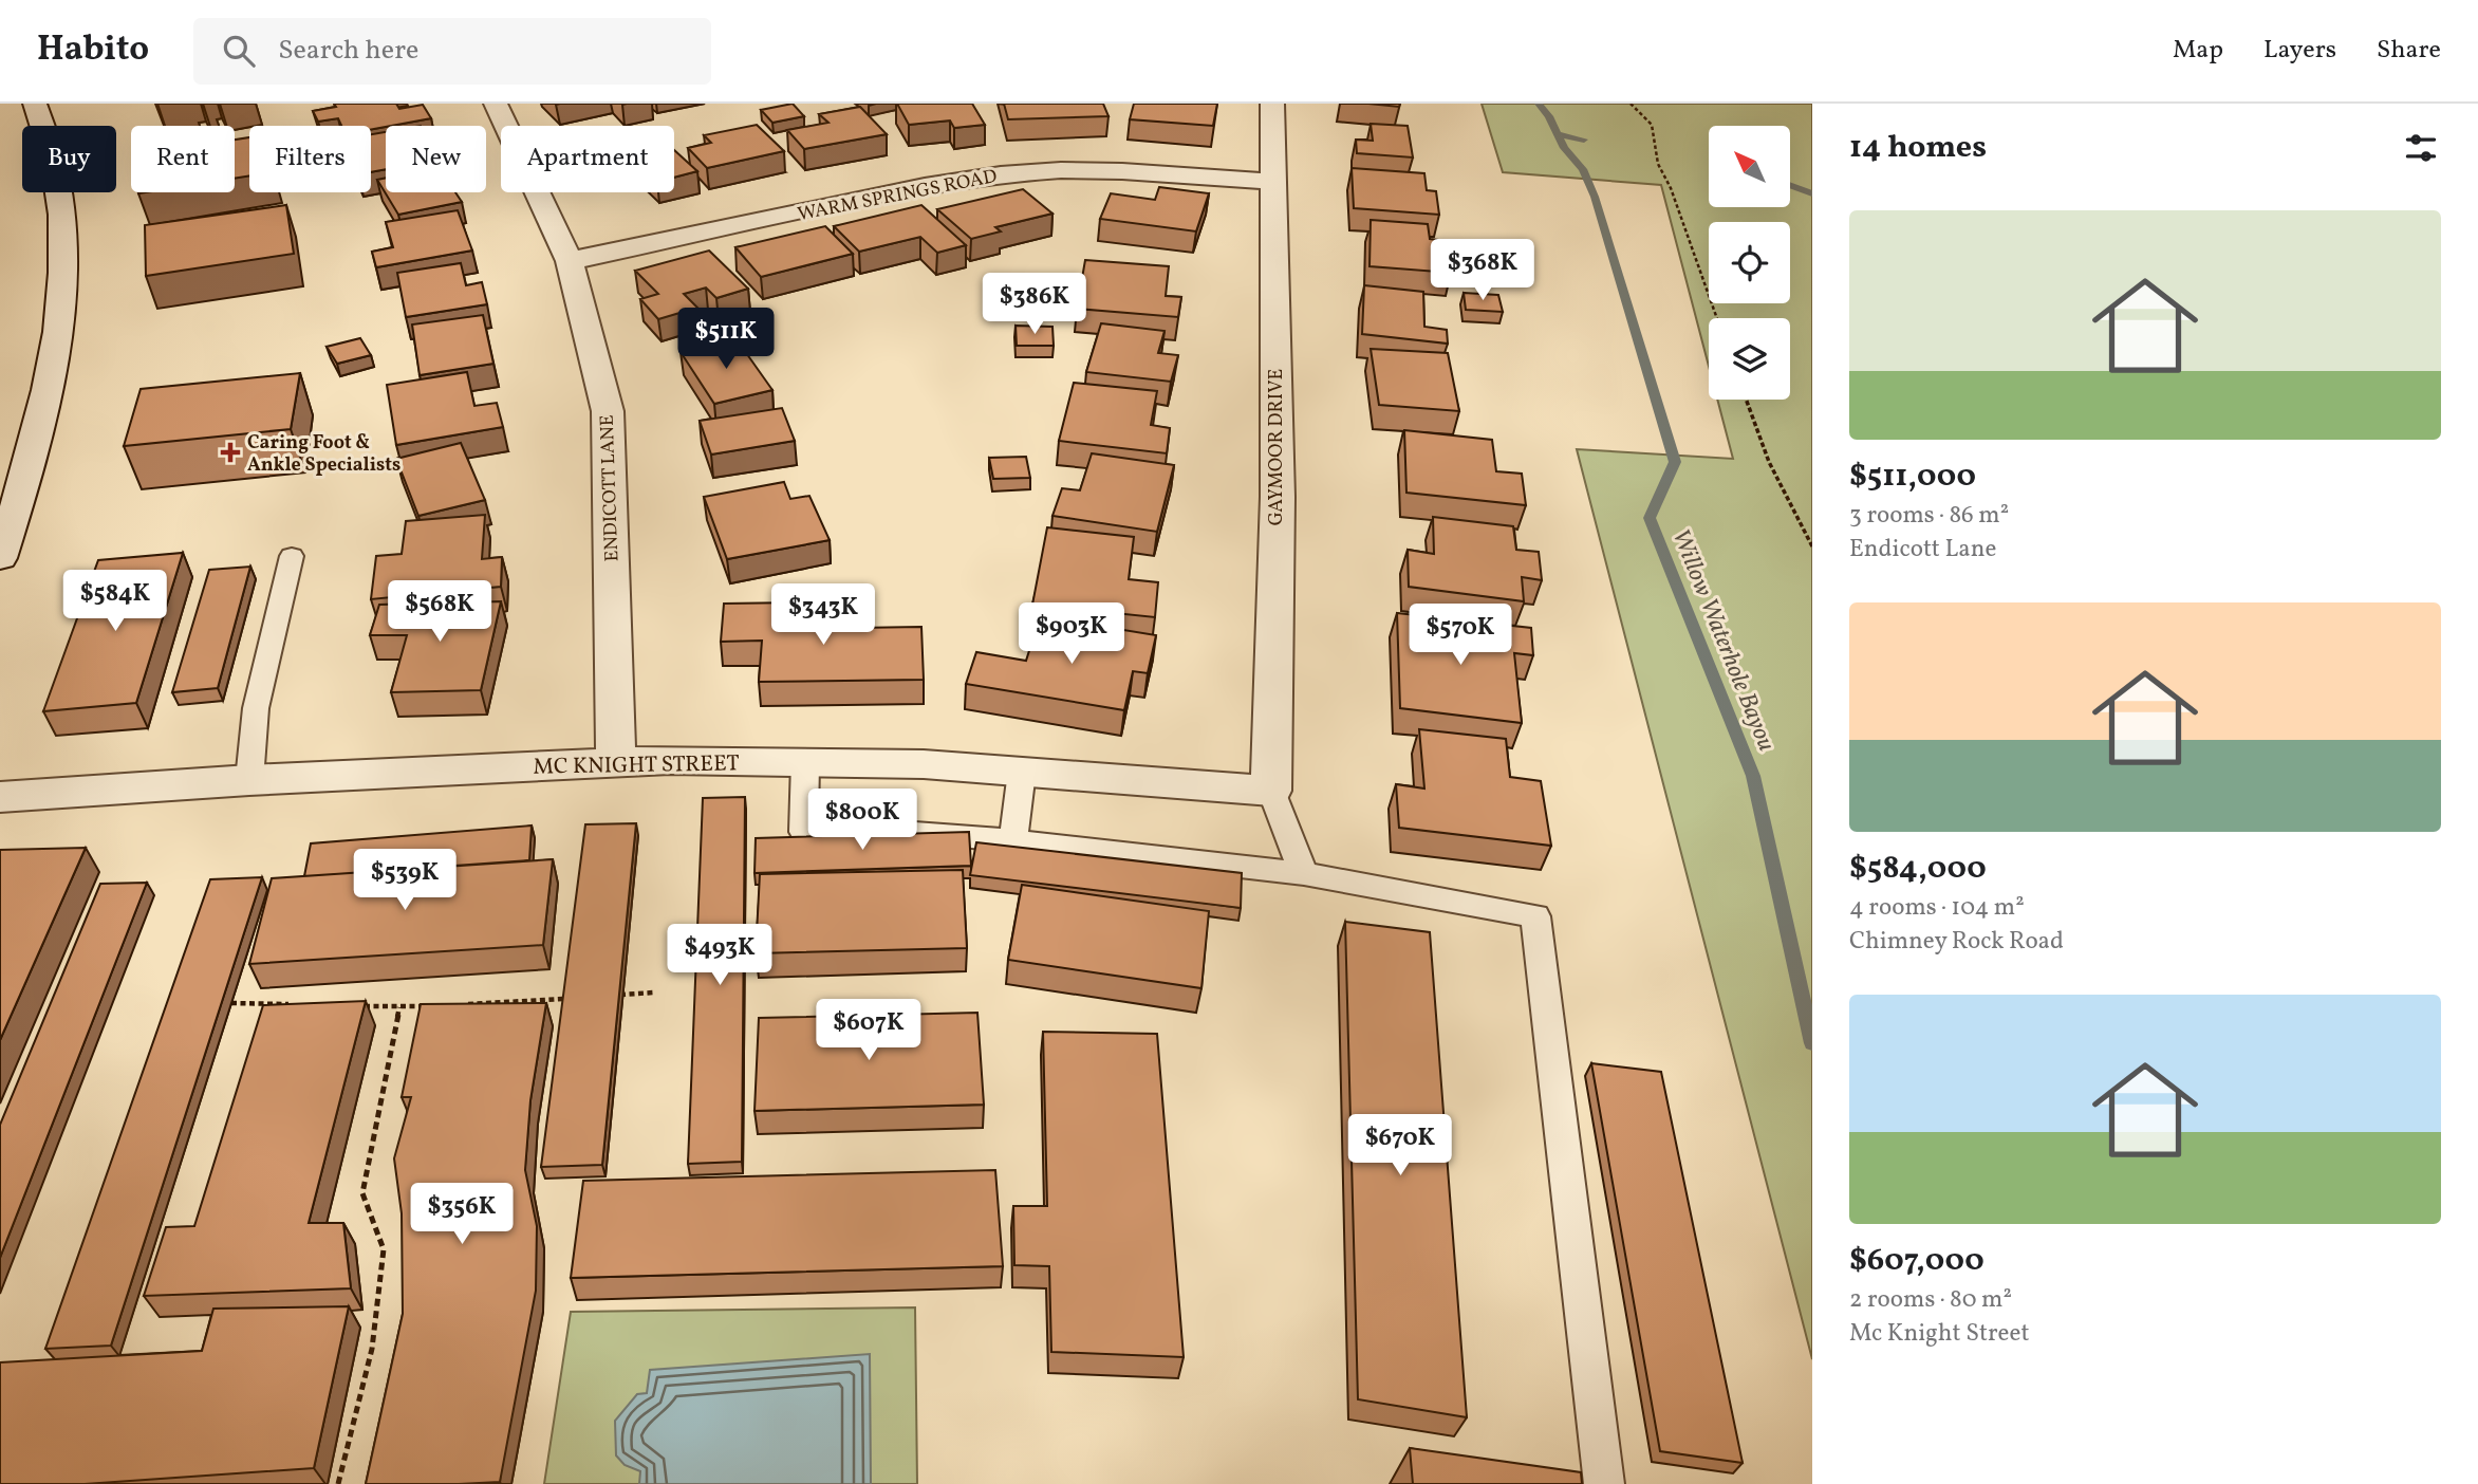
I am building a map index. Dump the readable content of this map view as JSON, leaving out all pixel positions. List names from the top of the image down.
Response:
{
  "streets": {
    "street": [
      "WARM SPRINGS ROAD",
      "GAYMOOR DRIVE",
      "ENDICOTT LANE",
      "MC KNIGHT STREET"
    ]
  },
  "crossings": [
    ["WARM SPRINGS ROAD", "GAYMOOR DRIVE"],
    ["WARM SPRINGS ROAD", "ENDICOTT LANE"],
    ["GAYMOOR DRIVE", "MC KNIGHT STREET"],
    ["ENDICOTT LANE", "MC KNIGHT STREET"]
  ],
  "water": ["Willow Waterhole Bayou"],
  "places": {
    "health": ["Caring Foot & Ankle Specialists"]
  },
  "north": "top left",
  "page": {
    "header": "Habito",
    "search": "Search here",
    "nav": ["Map", "Layers", "Share"],
    "heading": "14 homes",
    "chip": [
      "Buy",
      "Rent",
      "Filters",
      "New",
      "Apartment"
    ],
    "list": [
      {
        "name": "$511,000",
        "note": "3 rooms · 86 m² · Endicott Lane"
      },
      {
        "name": "$584,000",
        "note": "4 rooms · 104 m² · Chimney Rock Road"
      },
      {
        "name": "$607,000",
        "note": "2 rooms · 80 m² · Mc Knight Street"
      }
    ],
    "price": [
      "$368K",
      "$386K",
      "$511K",
      "$584K",
      "$568K",
      "$343K",
      "$903K",
      "$570K",
      "$800K",
      "$539K",
      "$493K",
      "$607K",
      "$670K",
      "$356K"
    ]
  }
}
